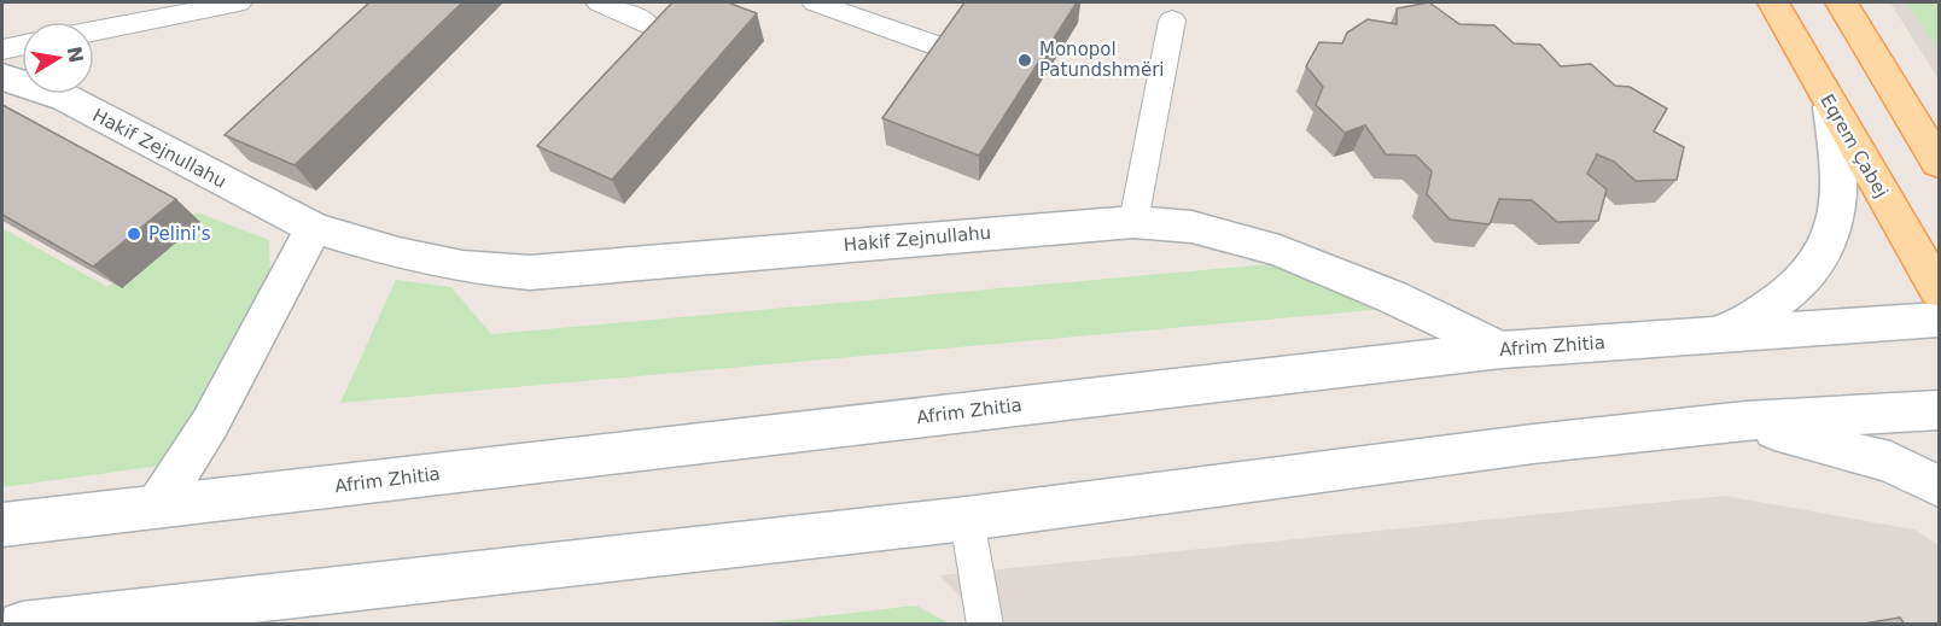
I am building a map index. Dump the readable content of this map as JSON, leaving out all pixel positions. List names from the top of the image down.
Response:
{
  "streets": {
    "main road": ["Eqrem Çabej", "Hakif Zejnullahu", "Afrim Zhitia"]
  },
  "crossings": [
    ["Hakif Zejnullahu", "Afrim Zhitia"]
  ],
  "places": ["Monopol Patundshmëri", "Pelini's"],
  "north": "right"
}
